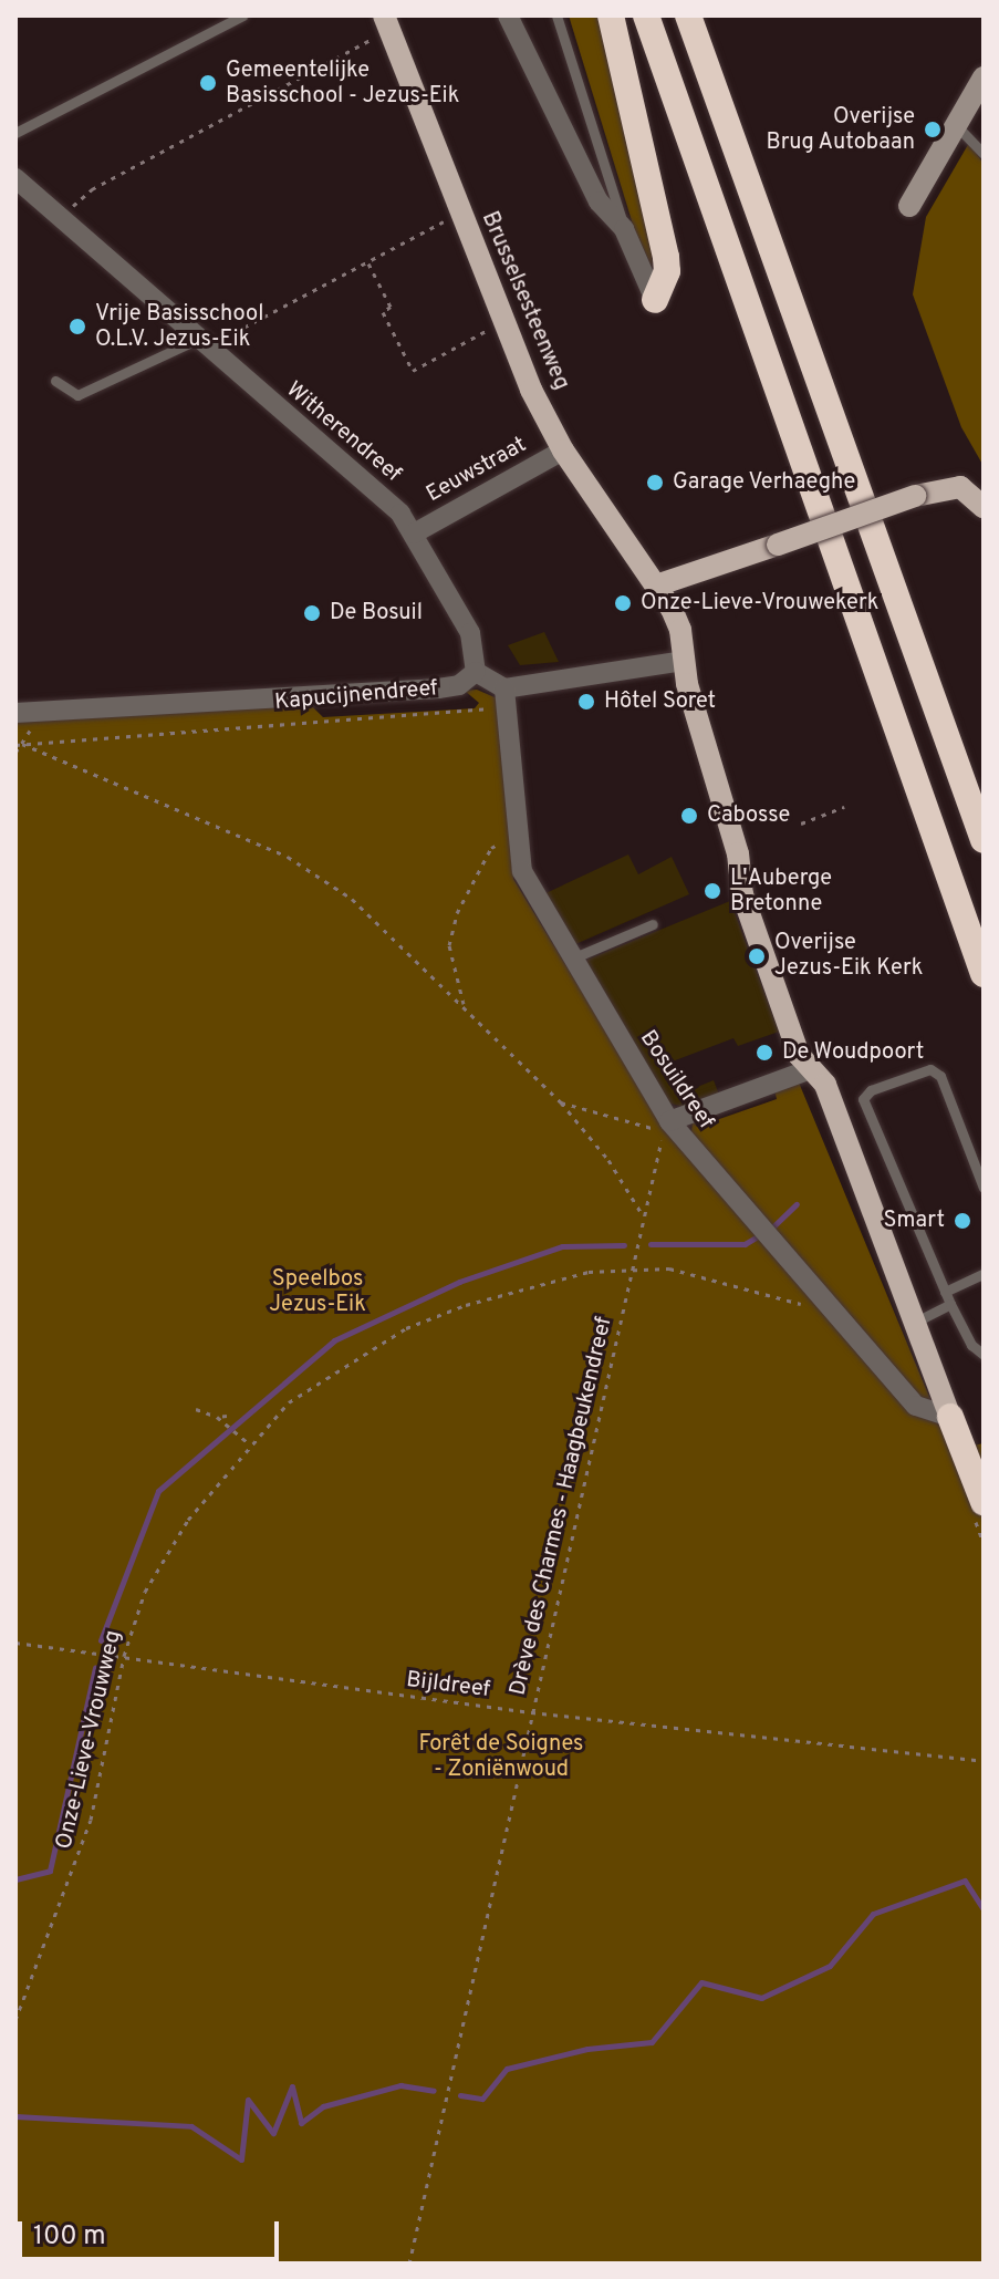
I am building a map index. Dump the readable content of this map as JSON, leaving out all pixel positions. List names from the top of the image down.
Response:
{
  "streets": {
    "main road": ["Brusselsesteenweg"],
    "street": [
      "Witherendreef",
      "Eeuwstraat",
      "Kapucijnendreef",
      "Bosuildreef"
    ],
    "path": ["Drève des Charmes - Haagbeukendreef", "Bijldreef", "Onze-Lieve-Vrouwweg"]
  },
  "crossings": [
    ["Brusselsesteenweg", "Eeuwstraat"],
    ["Brusselsesteenweg", "Bosuildreef"],
    ["Witherendreef", "Eeuwstraat"],
    ["Witherendreef", "Kapucijnendreef"],
    ["Kapucijnendreef", "Bosuildreef"],
    ["Bosuildreef", "Drève des Charmes - Haagbeukendreef"],
    ["Bosuildreef", "Onze-Lieve-Vrouwweg"],
    ["Drève des Charmes - Haagbeukendreef", "Bijldreef"],
    ["Drève des Charmes - Haagbeukendreef", "Onze-Lieve-Vrouwweg"],
    ["Bijldreef", "Onze-Lieve-Vrouwweg"]
  ],
  "parks": ["Speelbos Jezus-Eik", "Forêt de Soignes - Zoniënwoud"],
  "places": [
    "Gemeentelijke Basisschool - Jezus-Eik",
    "Overijse Brug Autobaan",
    "Vrije Basisschool O.L.V. Jezus-Eik",
    "Garage Verhaeghe",
    "Onze-Lieve-Vrouwekerk",
    "De Bosuil",
    "Hôtel Soret",
    "Cabosse",
    "L'Auberge Bretonne",
    "Overijse Jezus-Eik Kerk",
    "De Woudpoort",
    "Smart"
  ],
  "scale_bar": "100 m"
}
